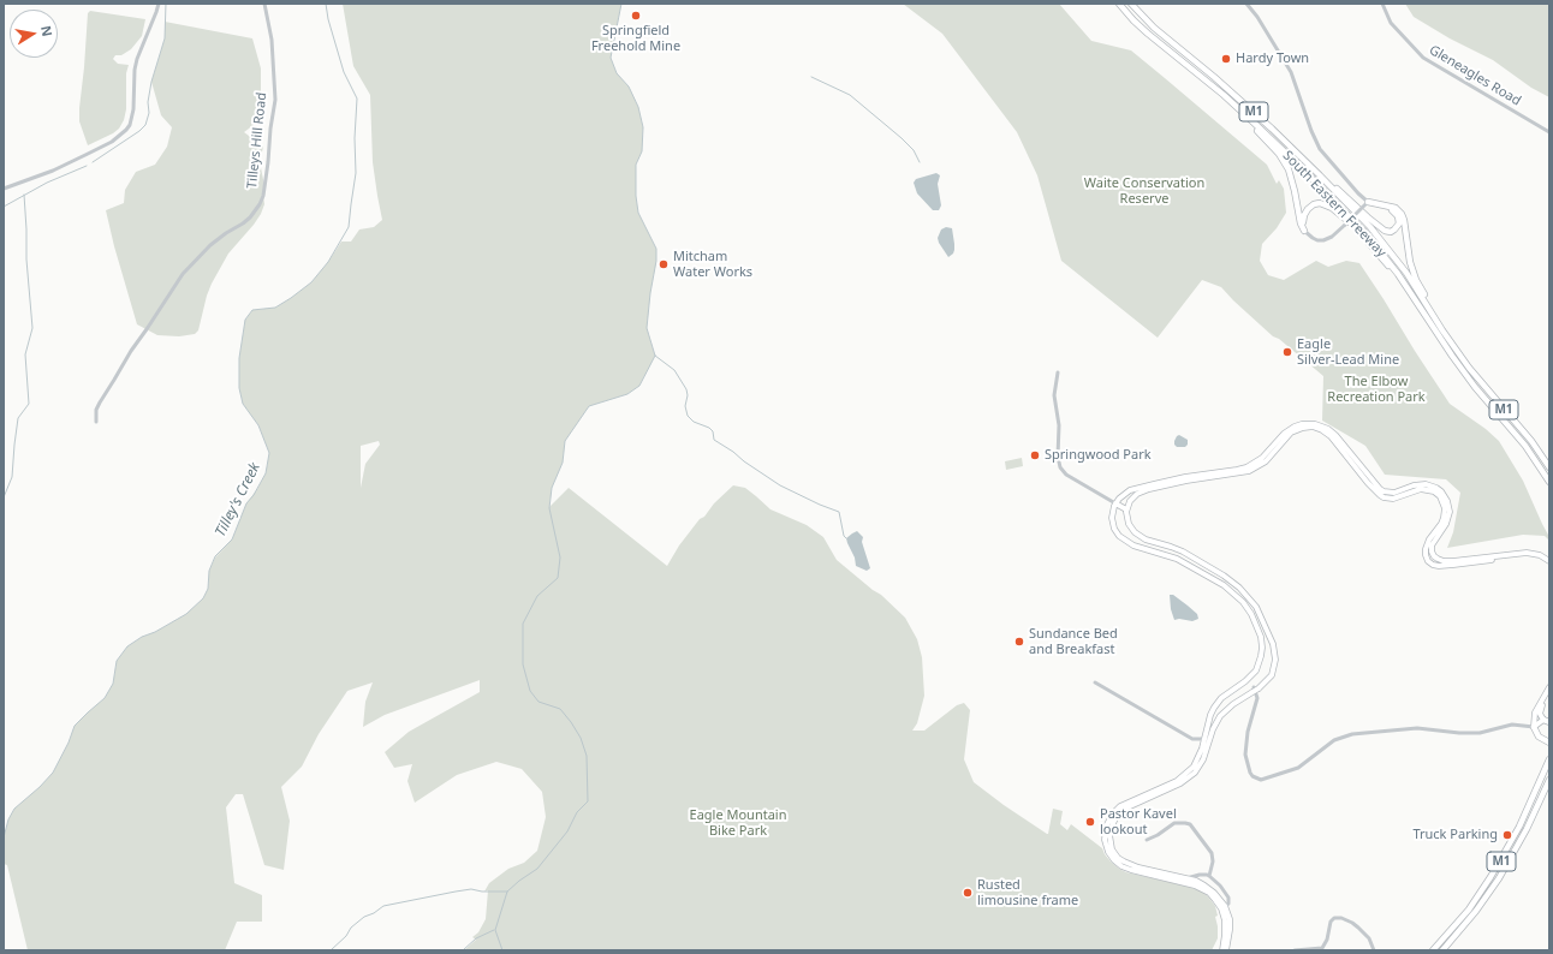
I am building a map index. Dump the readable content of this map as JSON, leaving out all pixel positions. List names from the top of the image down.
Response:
{
  "streets": {
    "highway": ["M1", "South Eastern Freeway"],
    "street": ["Gleneagles Road", "Tilleys Hill Road"]
  },
  "water": ["Tilley's Creek"],
  "parks": ["Waite Conservation Reserve", "The Elbow Recreation Park", "Eagle Mountain Bike Park"],
  "places": [
    "Springfield Freehold Mine",
    "Hardy Town",
    "Mitcham Water Works",
    "Eagle Silver-Lead Mine",
    "Springwood Park",
    "Sundance Bed and Breakfast",
    "Pastor Kavel lookout",
    "Truck Parking",
    "Rusted limousine frame"
  ],
  "north": "right"
}
